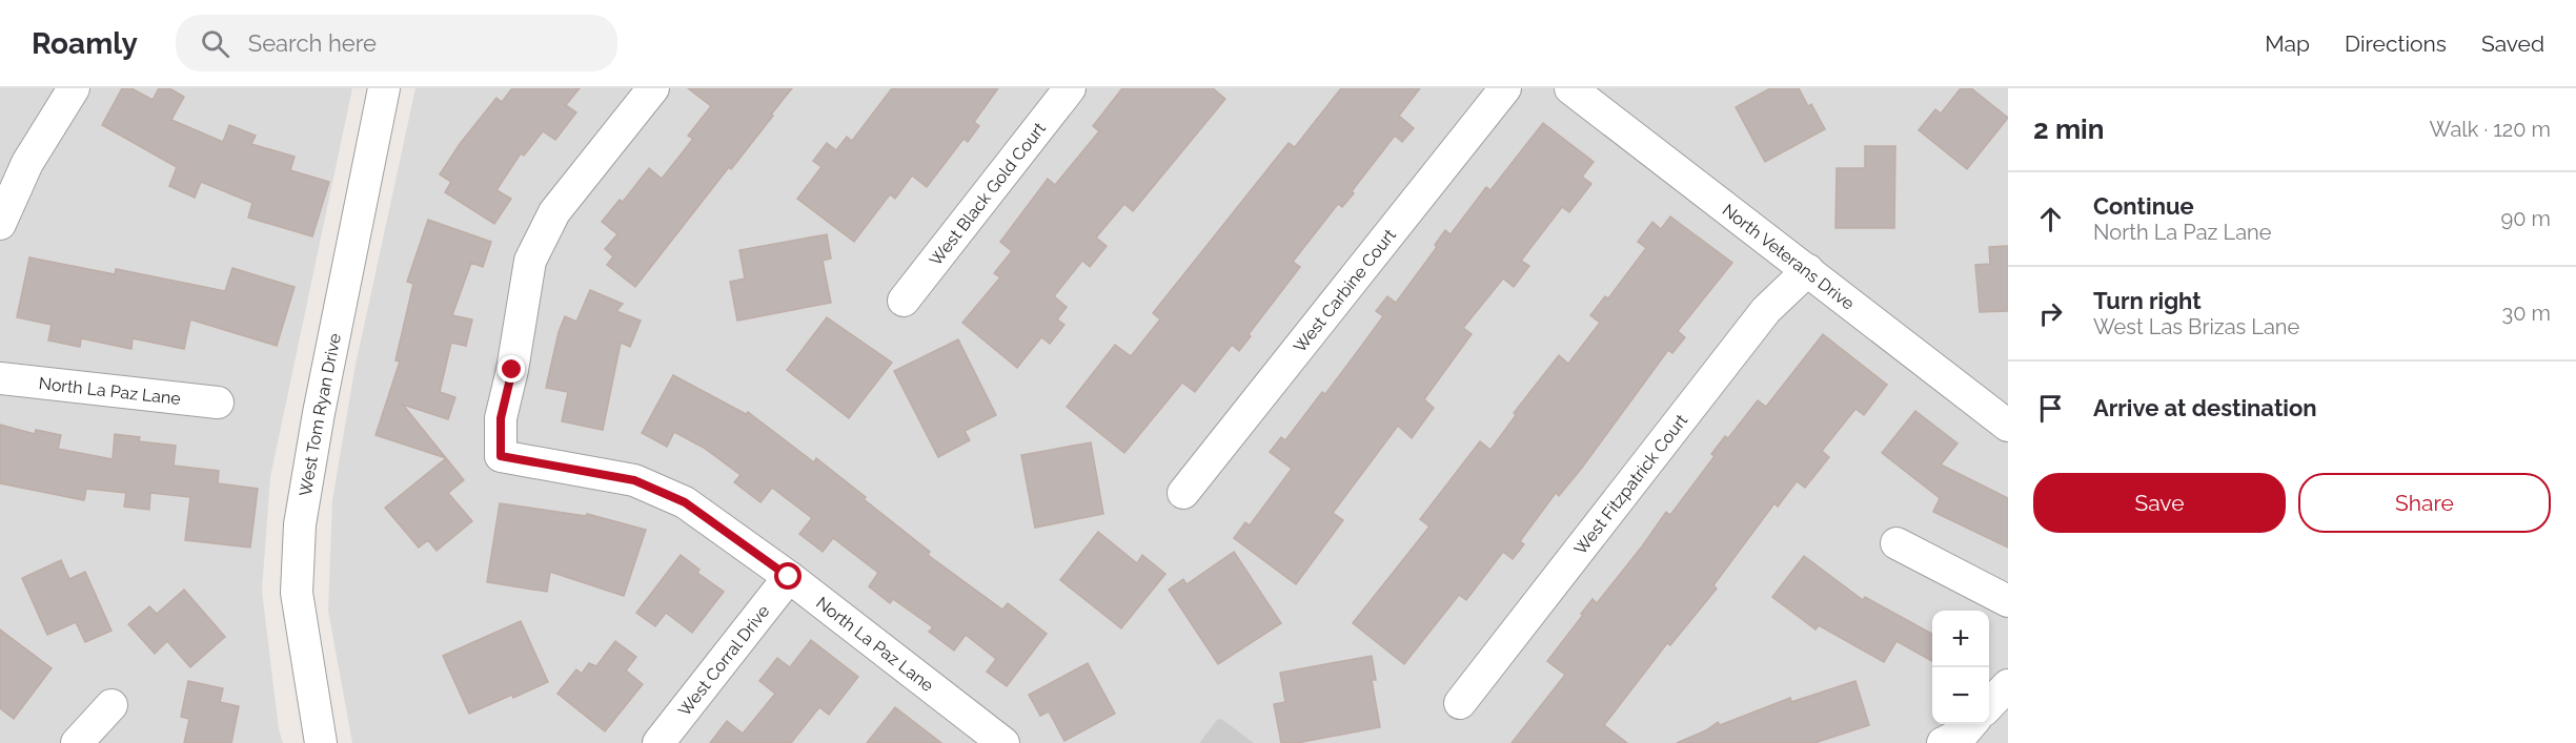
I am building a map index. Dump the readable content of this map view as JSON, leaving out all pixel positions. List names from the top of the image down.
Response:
{
  "streets": {
    "street": [
      "West Black Gold Court",
      "North Veterans Drive",
      "West Carbine Court",
      "North La Paz Lane",
      "West Tom Ryan Drive",
      "West Fitzpatrick Court",
      "West Corral Drive"
    ]
  },
  "crossings": [
    ["North Veterans Drive", "West Fitzpatrick Court"],
    ["North La Paz Lane", "West Corral Drive"]
  ],
  "page": {
    "header": "Roamly",
    "search": "Search here",
    "nav": ["Map", "Directions", "Saved"],
    "heading": ["2 min", "Walk · 120 m"],
    "list": [
      ["Continue", "North La Paz Lane", "90 m"],
      ["Turn right", "West Las Brizas Lane", "30 m"],
      "Arrive at destination"
    ],
    "buttons": ["Save", "Share"],
    "map_buttons": ["+", "−"]
  }
}
